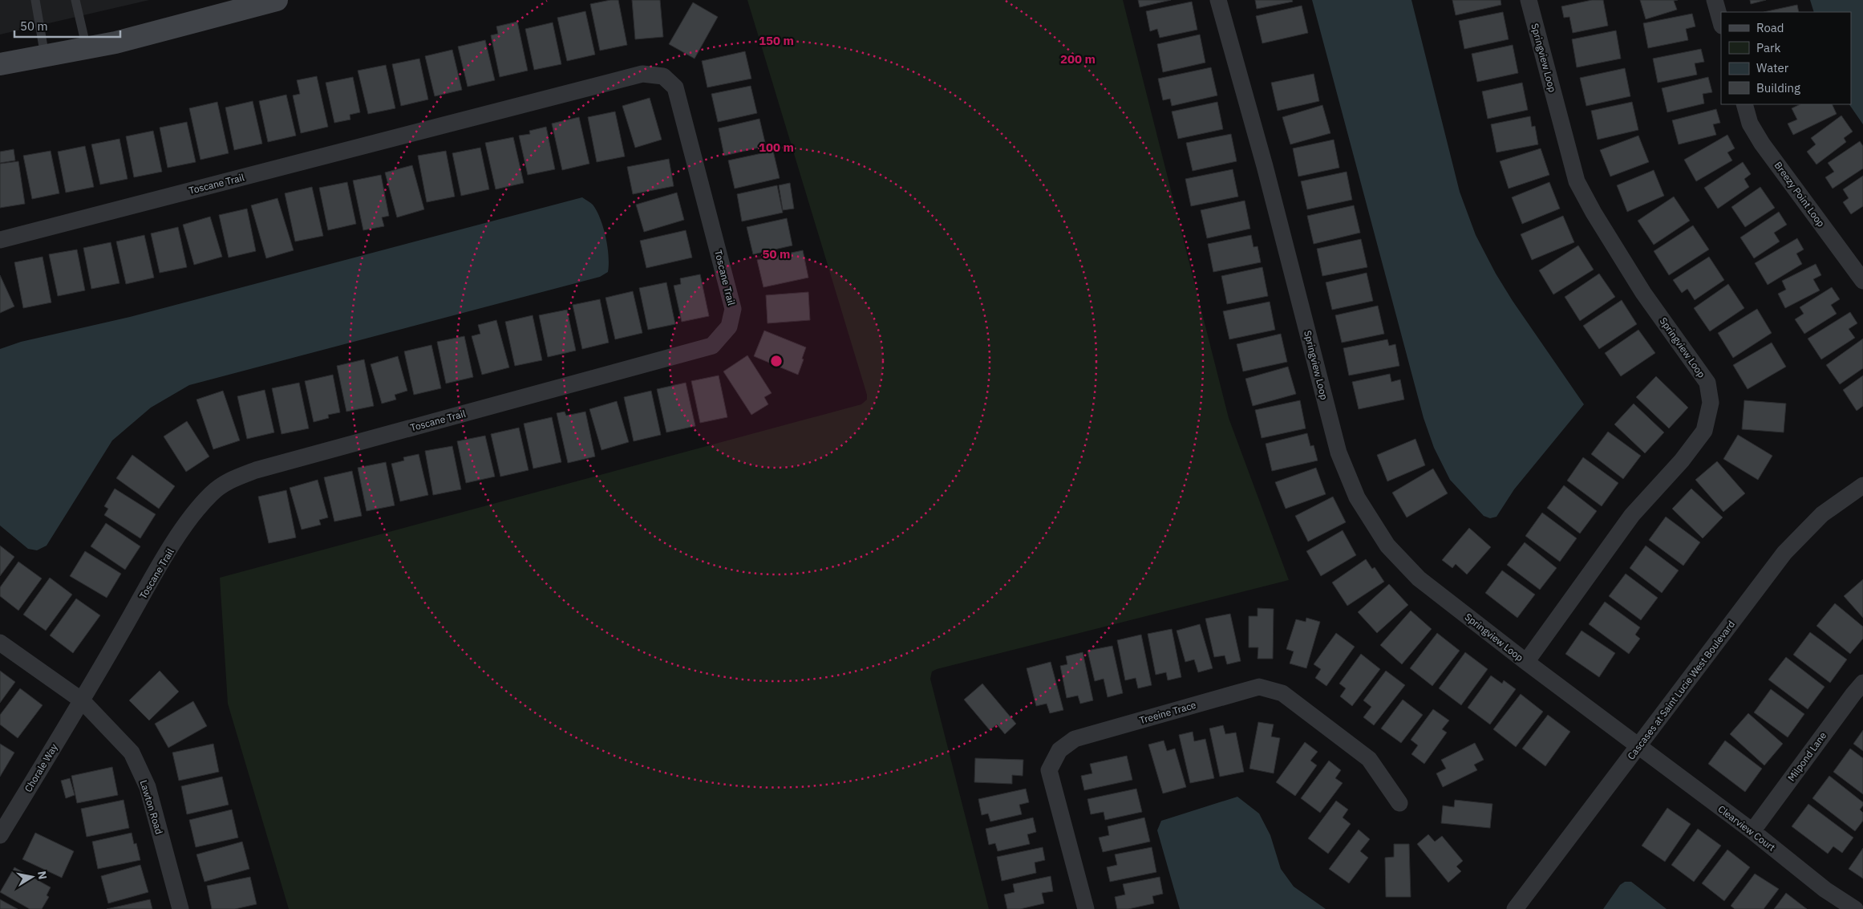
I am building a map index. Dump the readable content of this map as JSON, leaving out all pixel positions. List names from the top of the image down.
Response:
{
  "streets": {
    "street": [
      "Springview Loop",
      "Toscane Trail",
      "Breezy Point Loop",
      "Cascases at Saint Lucie West Boulevard",
      "Treeine Trace",
      "Milpond Lane",
      "Chorale Way",
      "Lawton Road",
      "Clearview Court"
    ]
  },
  "crossings": [
    ["Springview Loop", "Cascases at Saint Lucie West Boulevard"],
    ["Springview Loop", "Clearview Court"],
    ["Toscane Trail", "Chorale Way"],
    ["Toscane Trail", "Lawton Road"],
    ["Cascases at Saint Lucie West Boulevard", "Clearview Court"],
    ["Milpond Lane", "Clearview Court"],
    ["Chorale Way", "Lawton Road"]
  ],
  "legend": [
    "Road",
    "Park",
    "Water",
    "Building"
  ],
  "scale_bar": "50 m",
  "north": "right",
  "rings": [
    "150 m",
    "200 m",
    "100 m",
    "50 m"
  ]
}
